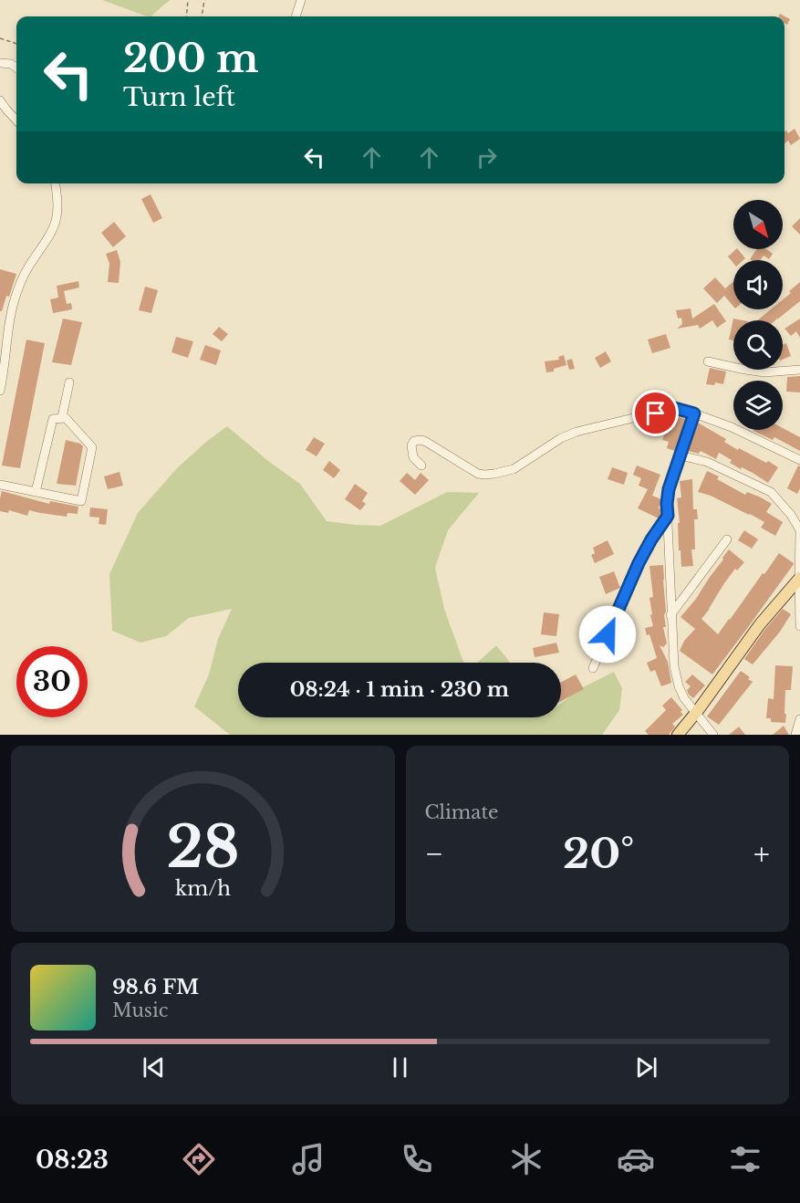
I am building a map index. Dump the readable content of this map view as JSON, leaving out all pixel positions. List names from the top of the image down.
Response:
{
  "north": "bottom right",
  "page": {
    "turn": ["200 m", "Turn left"],
    "limit": "30",
    "trip": "08:24 · 1 min · 230 m",
    "tile": "Climate",
    "heat": ["−", "20°", "+"],
    "song": ["98.6 FM", "Music"],
    "tabs": "08:23",
    "gauge": ["28", "km/h"]
  }
}
